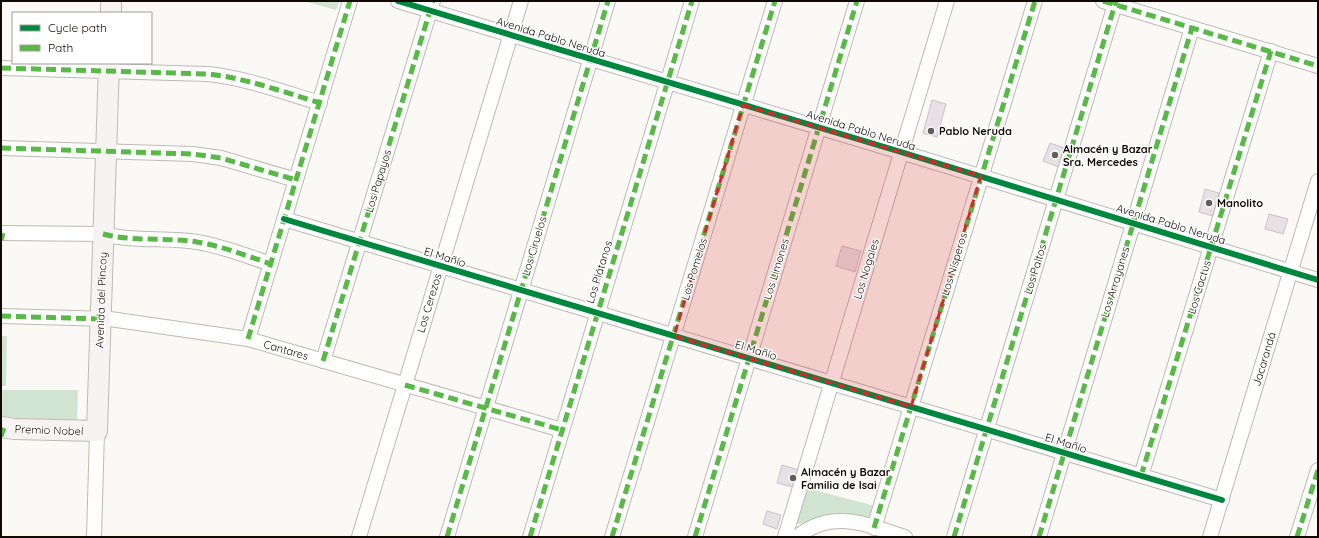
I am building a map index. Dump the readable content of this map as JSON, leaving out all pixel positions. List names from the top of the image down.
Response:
{
  "streets": {
    "street": [
      "Avenida Pablo Neruda",
      "Los Papayos",
      "Los Ciruelos",
      "El Mañío",
      "Los Nísperos",
      "Los Pomelos",
      "Los Limones",
      "Los Nogales",
      "Los Paltos",
      "Los Plátanos",
      "Los Arrayanes",
      "Los Cactus",
      "Avenida del Pincoy",
      "Los Cerezos",
      "Cantares",
      "Jacarandá",
      "Premio Nobel"
    ]
  },
  "crossings": [
    ["Avenida Pablo Neruda", "Los Papayos"],
    ["Avenida Pablo Neruda", "Los Ciruelos"],
    ["Avenida Pablo Neruda", "Los Nísperos"],
    ["Avenida Pablo Neruda", "Los Pomelos"],
    ["Avenida Pablo Neruda", "Los Limones"],
    ["Avenida Pablo Neruda", "Los Nogales"],
    ["Avenida Pablo Neruda", "Los Paltos"],
    ["Avenida Pablo Neruda", "Los Plátanos"],
    ["Avenida Pablo Neruda", "Los Arrayanes"],
    ["Avenida Pablo Neruda", "Los Cactus"],
    ["Avenida Pablo Neruda", "Los Cerezos"],
    ["Avenida Pablo Neruda", "Jacarandá"],
    ["Los Papayos", "El Mañío"],
    ["Los Papayos", "Cantares"],
    ["Los Ciruelos", "El Mañío"],
    ["Los Ciruelos", "Cantares"],
    ["El Mañío", "Los Nísperos"],
    ["El Mañío", "Los Pomelos"],
    ["El Mañío", "Los Limones"],
    ["El Mañío", "Los Nogales"],
    ["El Mañío", "Los Paltos"],
    ["El Mañío", "Los Plátanos"],
    ["El Mañío", "Los Arrayanes"],
    ["El Mañío", "Los Cactus"],
    ["El Mañío", "Los Cerezos"],
    ["El Mañío", "Jacarandá"],
    ["Los Plátanos", "Cantares"],
    ["Avenida del Pincoy", "Cantares"],
    ["Avenida del Pincoy", "Premio Nobel"],
    ["Los Cerezos", "Cantares"]
  ],
  "places": [
    "Pablo Neruda",
    "Almacén y Bazar Sra. Mercedes",
    "Manolito",
    "Almacén y Bazar Familia de Isai"
  ],
  "legend": ["Cycle path", "Path"]
}
